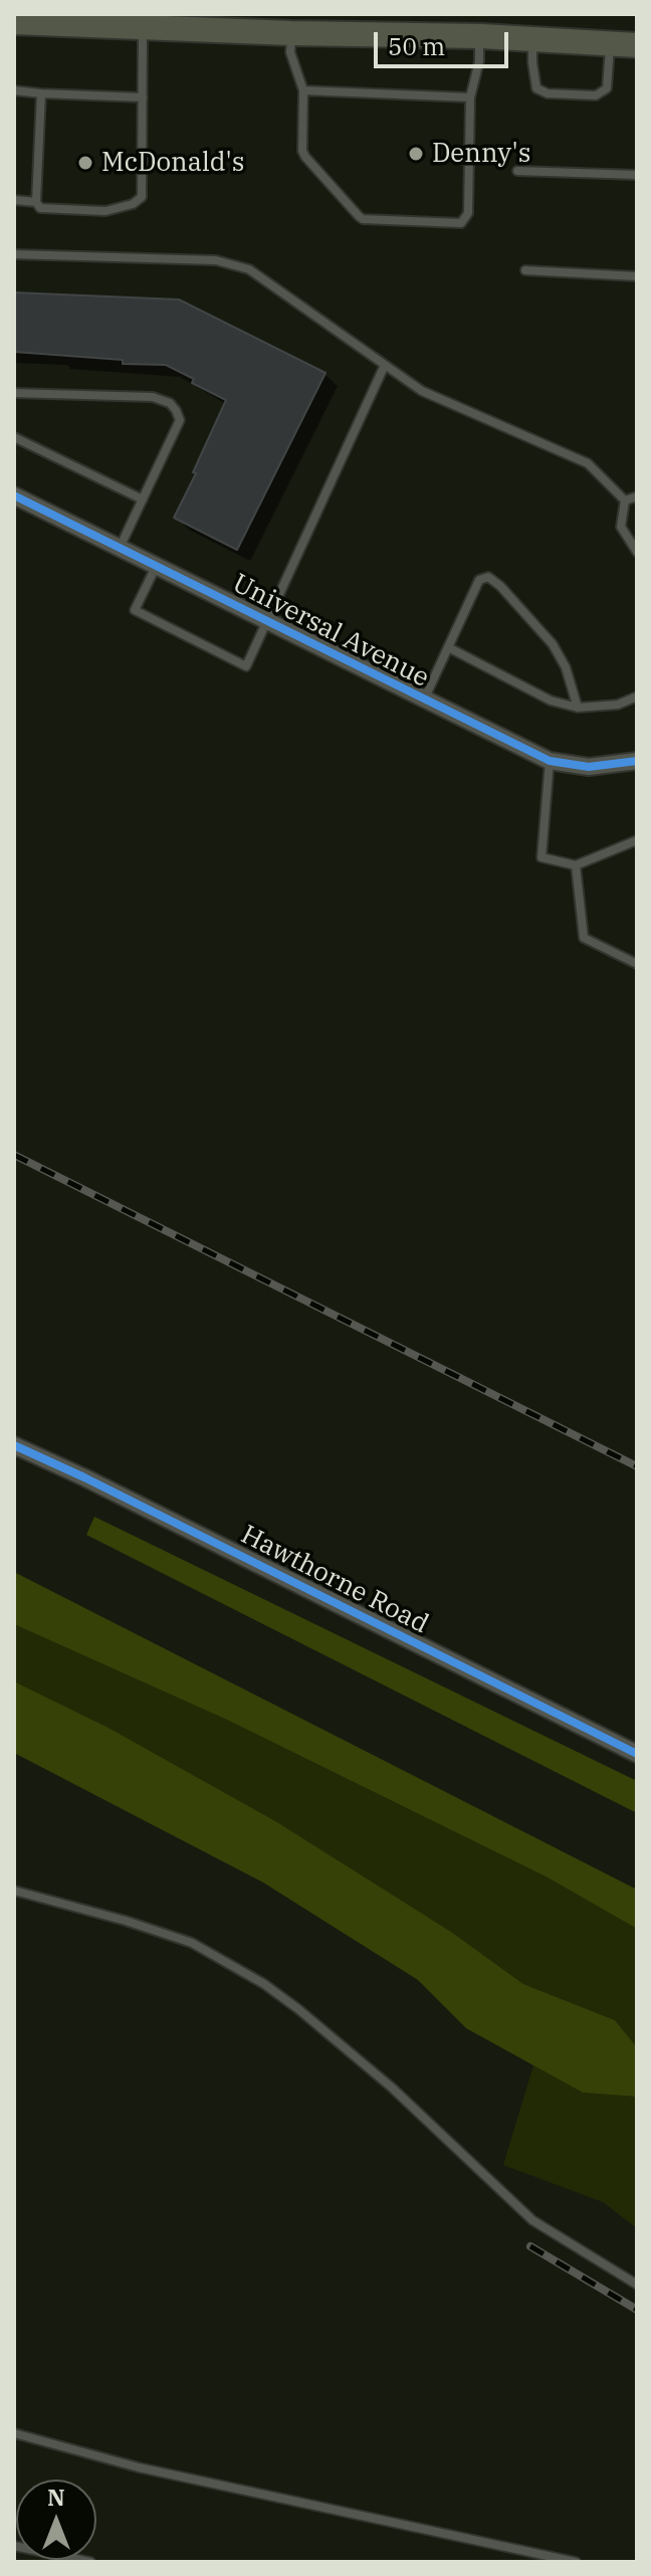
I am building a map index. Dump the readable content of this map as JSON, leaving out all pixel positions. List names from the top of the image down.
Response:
{
  "streets": {
    "street": ["Universal Avenue", "Hawthorne Road"]
  },
  "places": ["Denny's", "McDonald's"],
  "scale_bar": "50 m",
  "north": "top"
}
